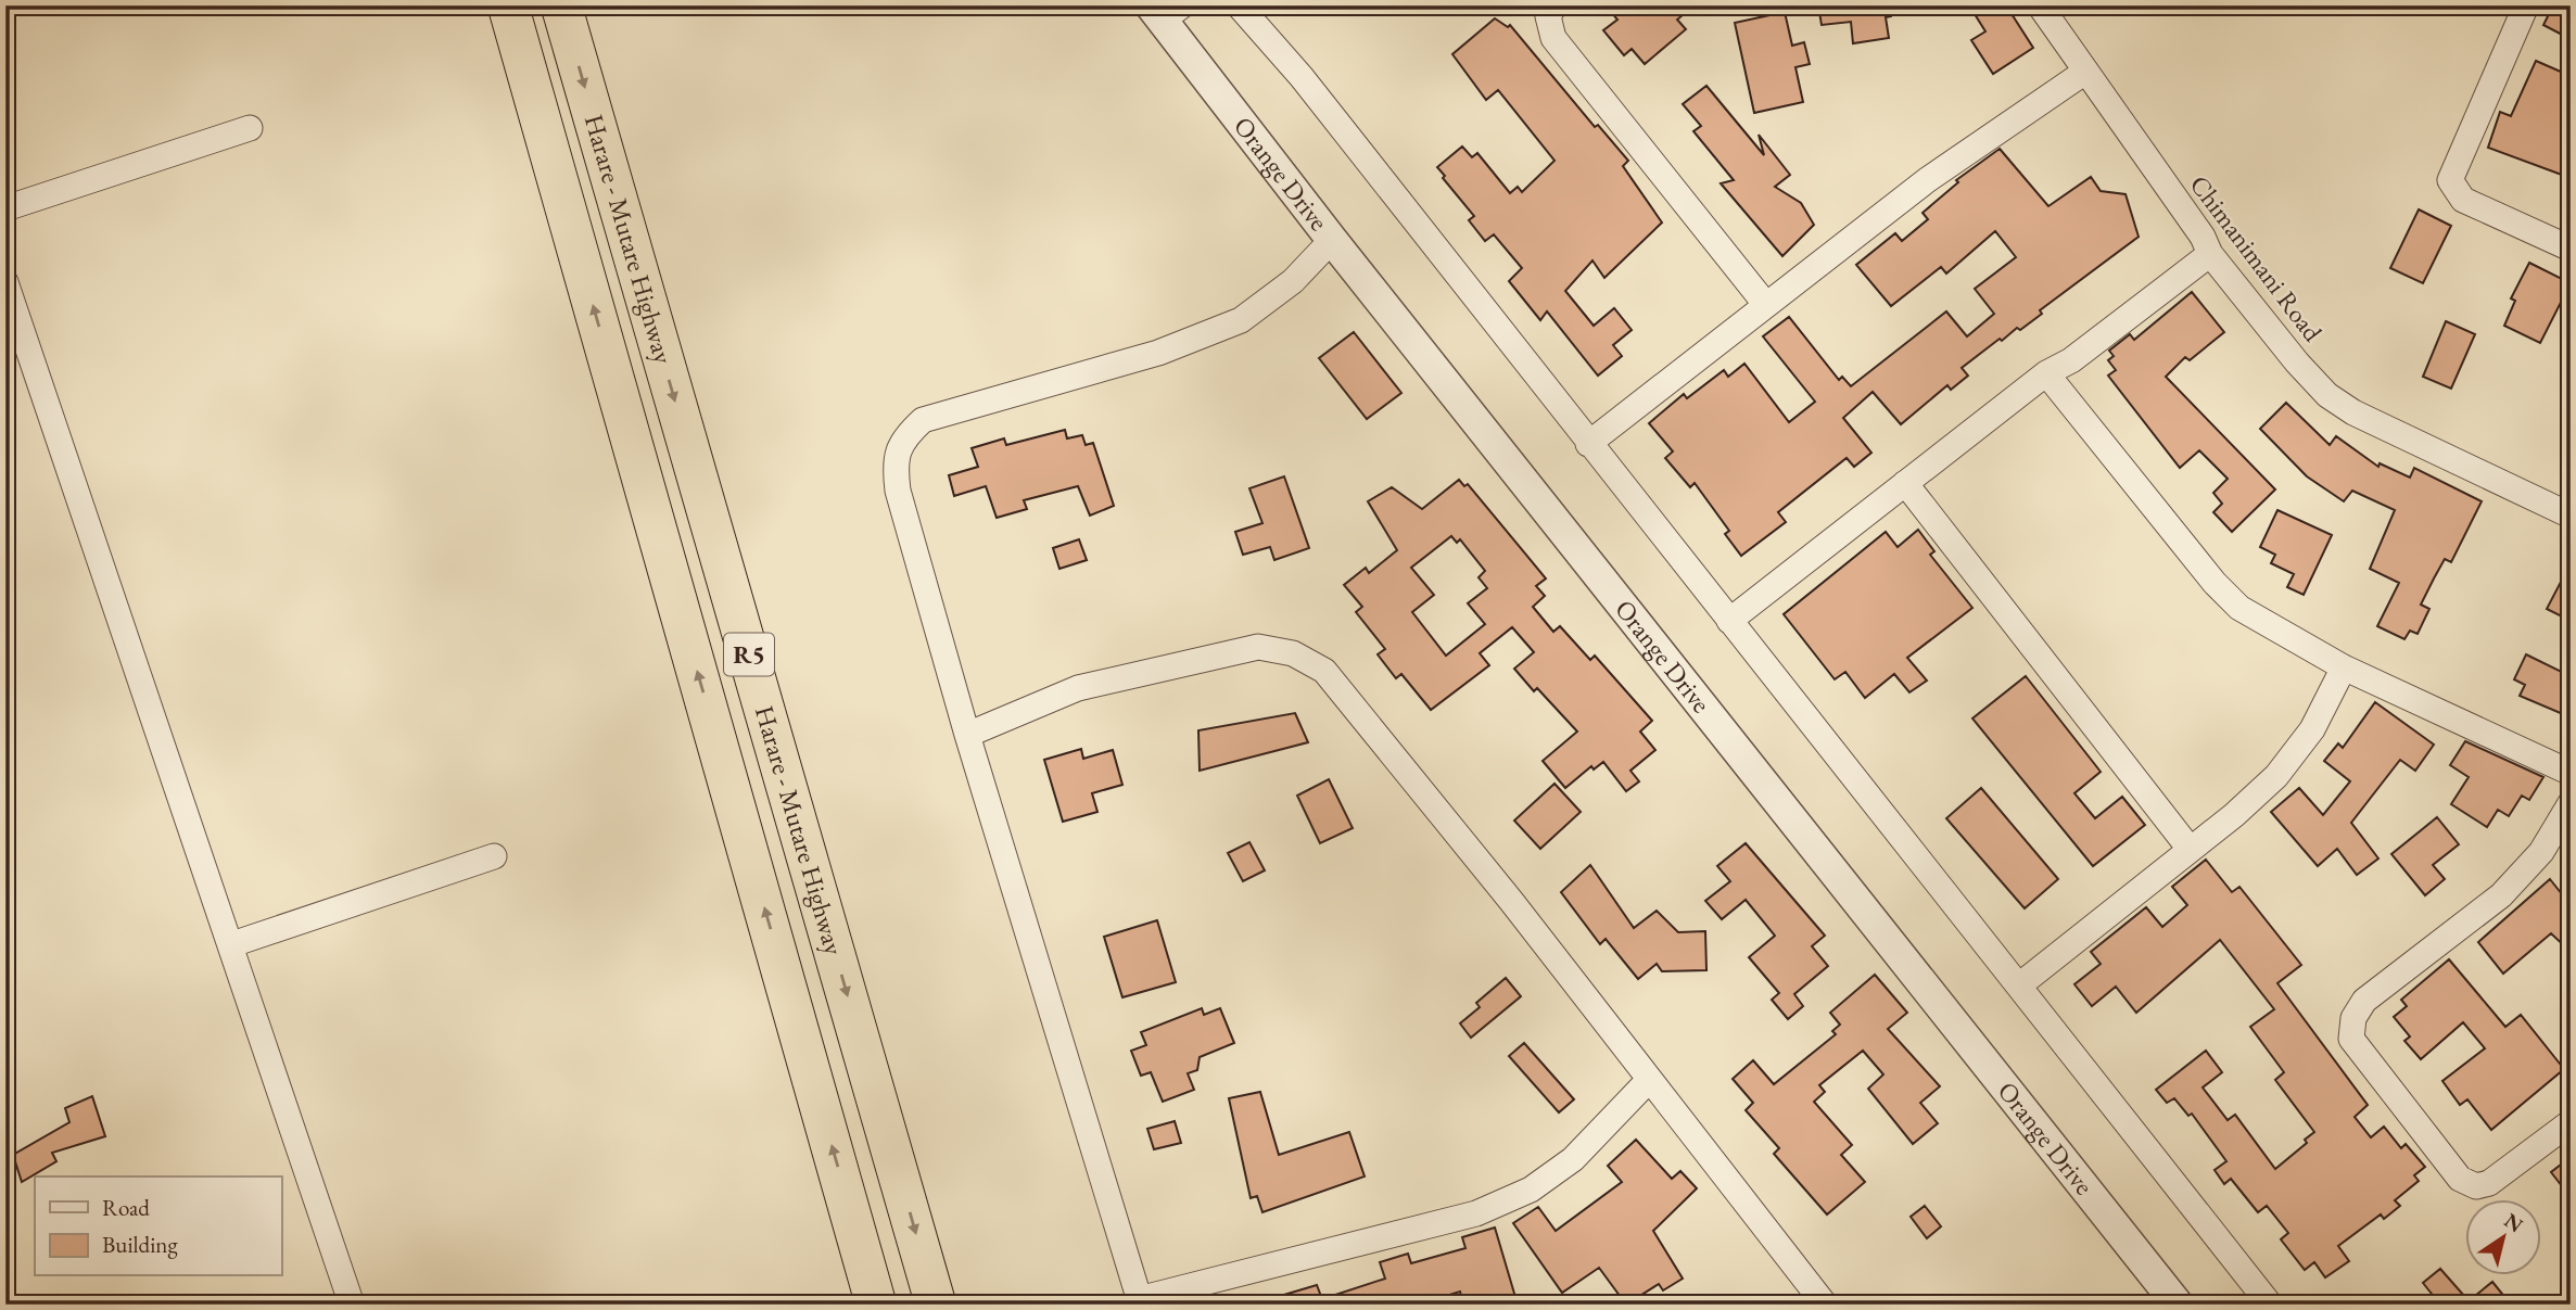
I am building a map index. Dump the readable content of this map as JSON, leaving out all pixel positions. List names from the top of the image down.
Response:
{
  "streets": {
    "highway": ["Harare - Mutare Highway", "R5"],
    "street": ["Orange Drive", "Chimanimani Road"]
  },
  "legend": ["Road", "Building"],
  "north": "top right"
}
